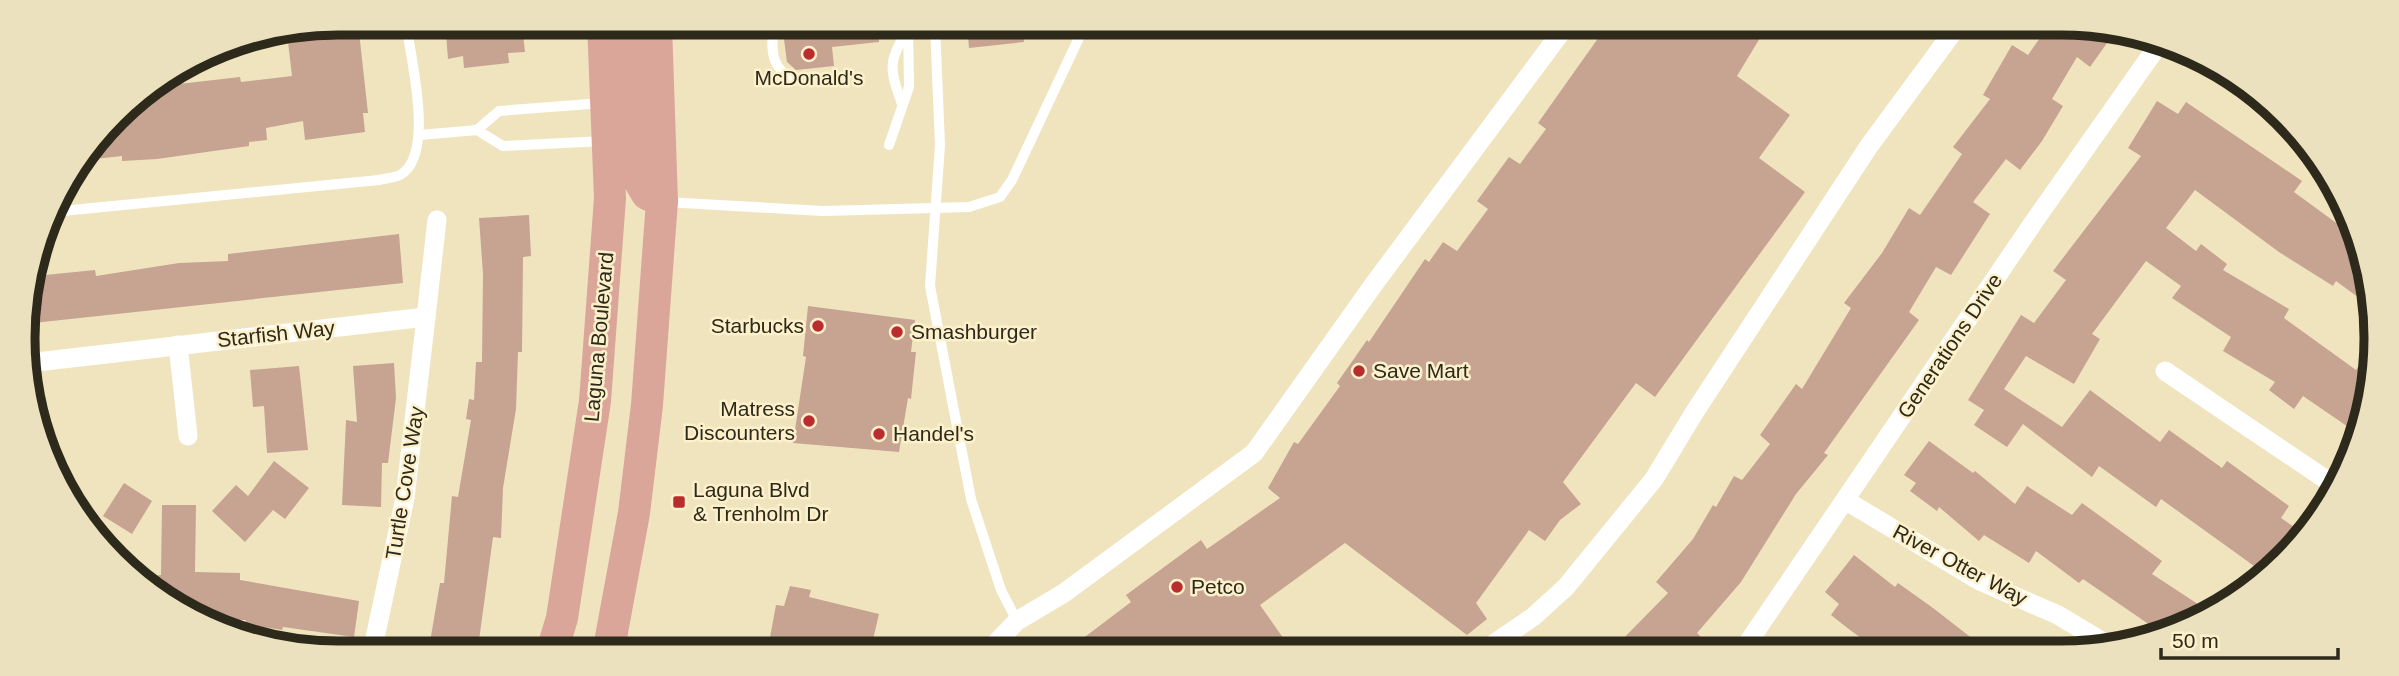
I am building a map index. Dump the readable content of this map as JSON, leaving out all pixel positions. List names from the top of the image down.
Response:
{
  "streets": {
    "main road": ["Laguna Boulevard"],
    "street": [
      "Starfish Way",
      "Generations Drive",
      "Turtle Cove Way",
      "River Otter Way"
    ]
  },
  "crossings": [
    ["Starfish Way", "Turtle Cove Way"],
    ["Generations Drive", "River Otter Way"]
  ],
  "places": {
    "other": [
      "McDonald's",
      "Starbucks",
      "Smashburger",
      "Save Mart",
      "Matress Discounters",
      "Handel's",
      "Petco"
    ],
    "transit": ["Laguna Blvd & Trenholm Dr"]
  },
  "scale_bar": "50 m"
}
